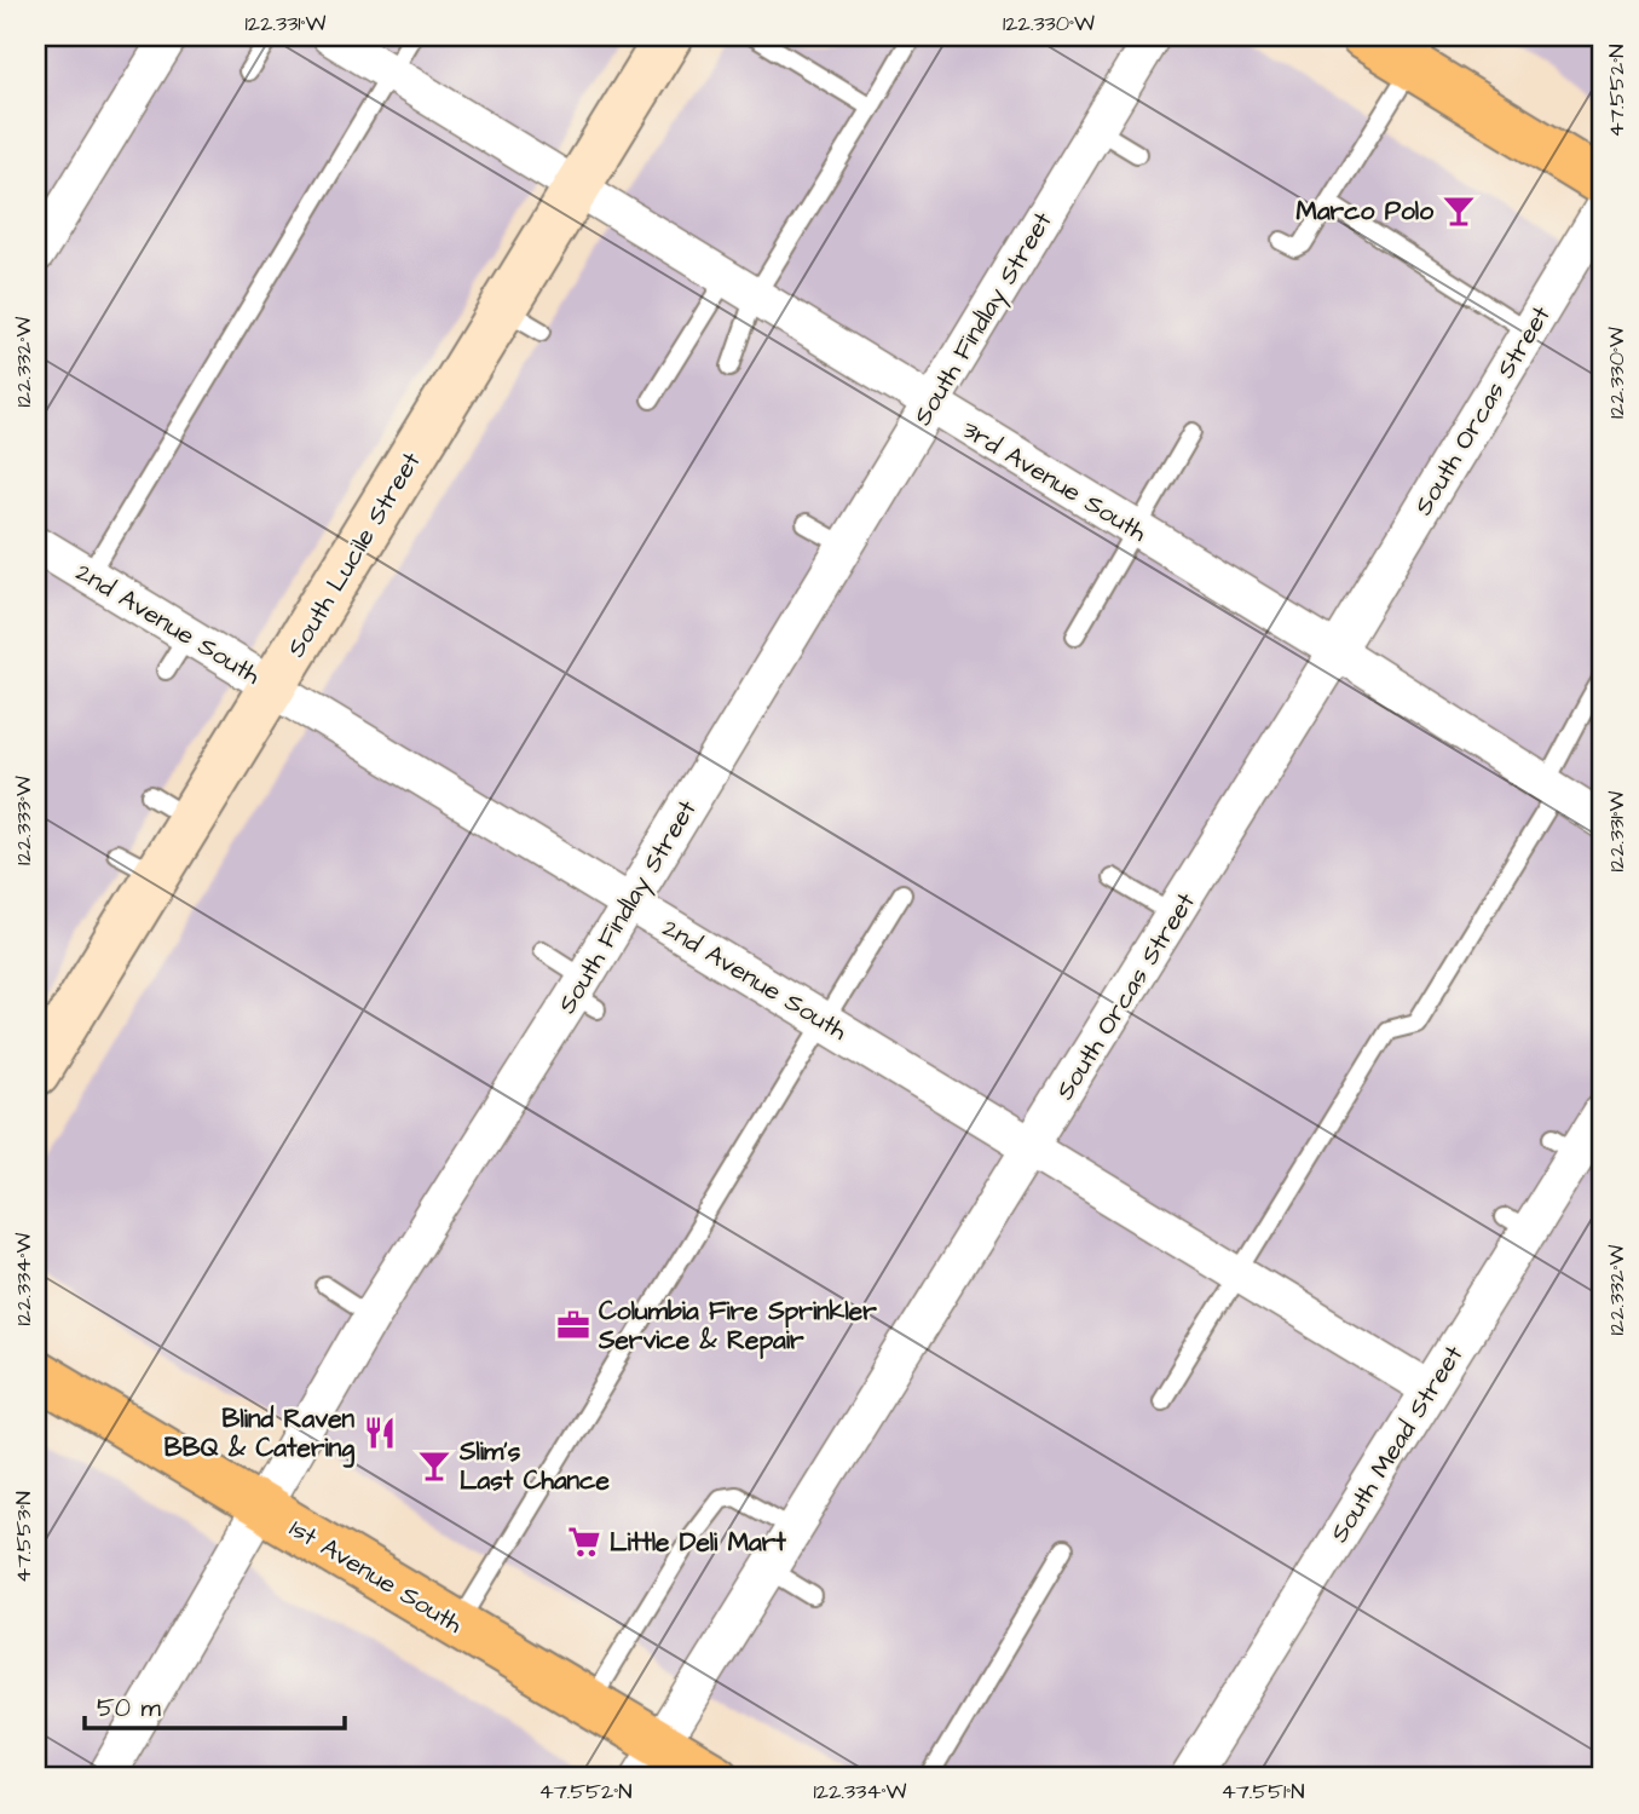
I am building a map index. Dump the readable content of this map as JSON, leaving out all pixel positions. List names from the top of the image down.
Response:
{
  "streets": {
    "main road": ["1st Avenue South"],
    "street": [
      "South Findlay Street",
      "South Orcas Street",
      "3rd Avenue South",
      "South Lucile Street",
      "2nd Avenue South",
      "South Mead Street"
    ]
  },
  "crossings": [
    ["South Findlay Street", "3rd Avenue South"],
    ["South Findlay Street", "2nd Avenue South"],
    ["South Findlay Street", "1st Avenue South"],
    ["South Orcas Street", "3rd Avenue South"],
    ["South Orcas Street", "2nd Avenue South"],
    ["South Orcas Street", "1st Avenue South"],
    ["3rd Avenue South", "South Lucile Street"],
    ["South Lucile Street", "2nd Avenue South"],
    ["2nd Avenue South", "South Mead Street"]
  ],
  "places": {
    "bar": ["Marco Polo", "Slim's Last Chance"],
    "office": ["Columbia Fire Sprinkler Service & Repair"],
    "restaurant": ["Blind Raven BBQ & Catering"],
    "supermarket": ["Little Deli Mart"]
  },
  "scale_bar": "50 m",
  "coordinates": [
    "122.331°W",
    "122.330°W",
    "47.552°N",
    "122.332°W",
    "122.333°W",
    "122.334°W",
    "47.553°N",
    "47.551°N"
  ]
}
